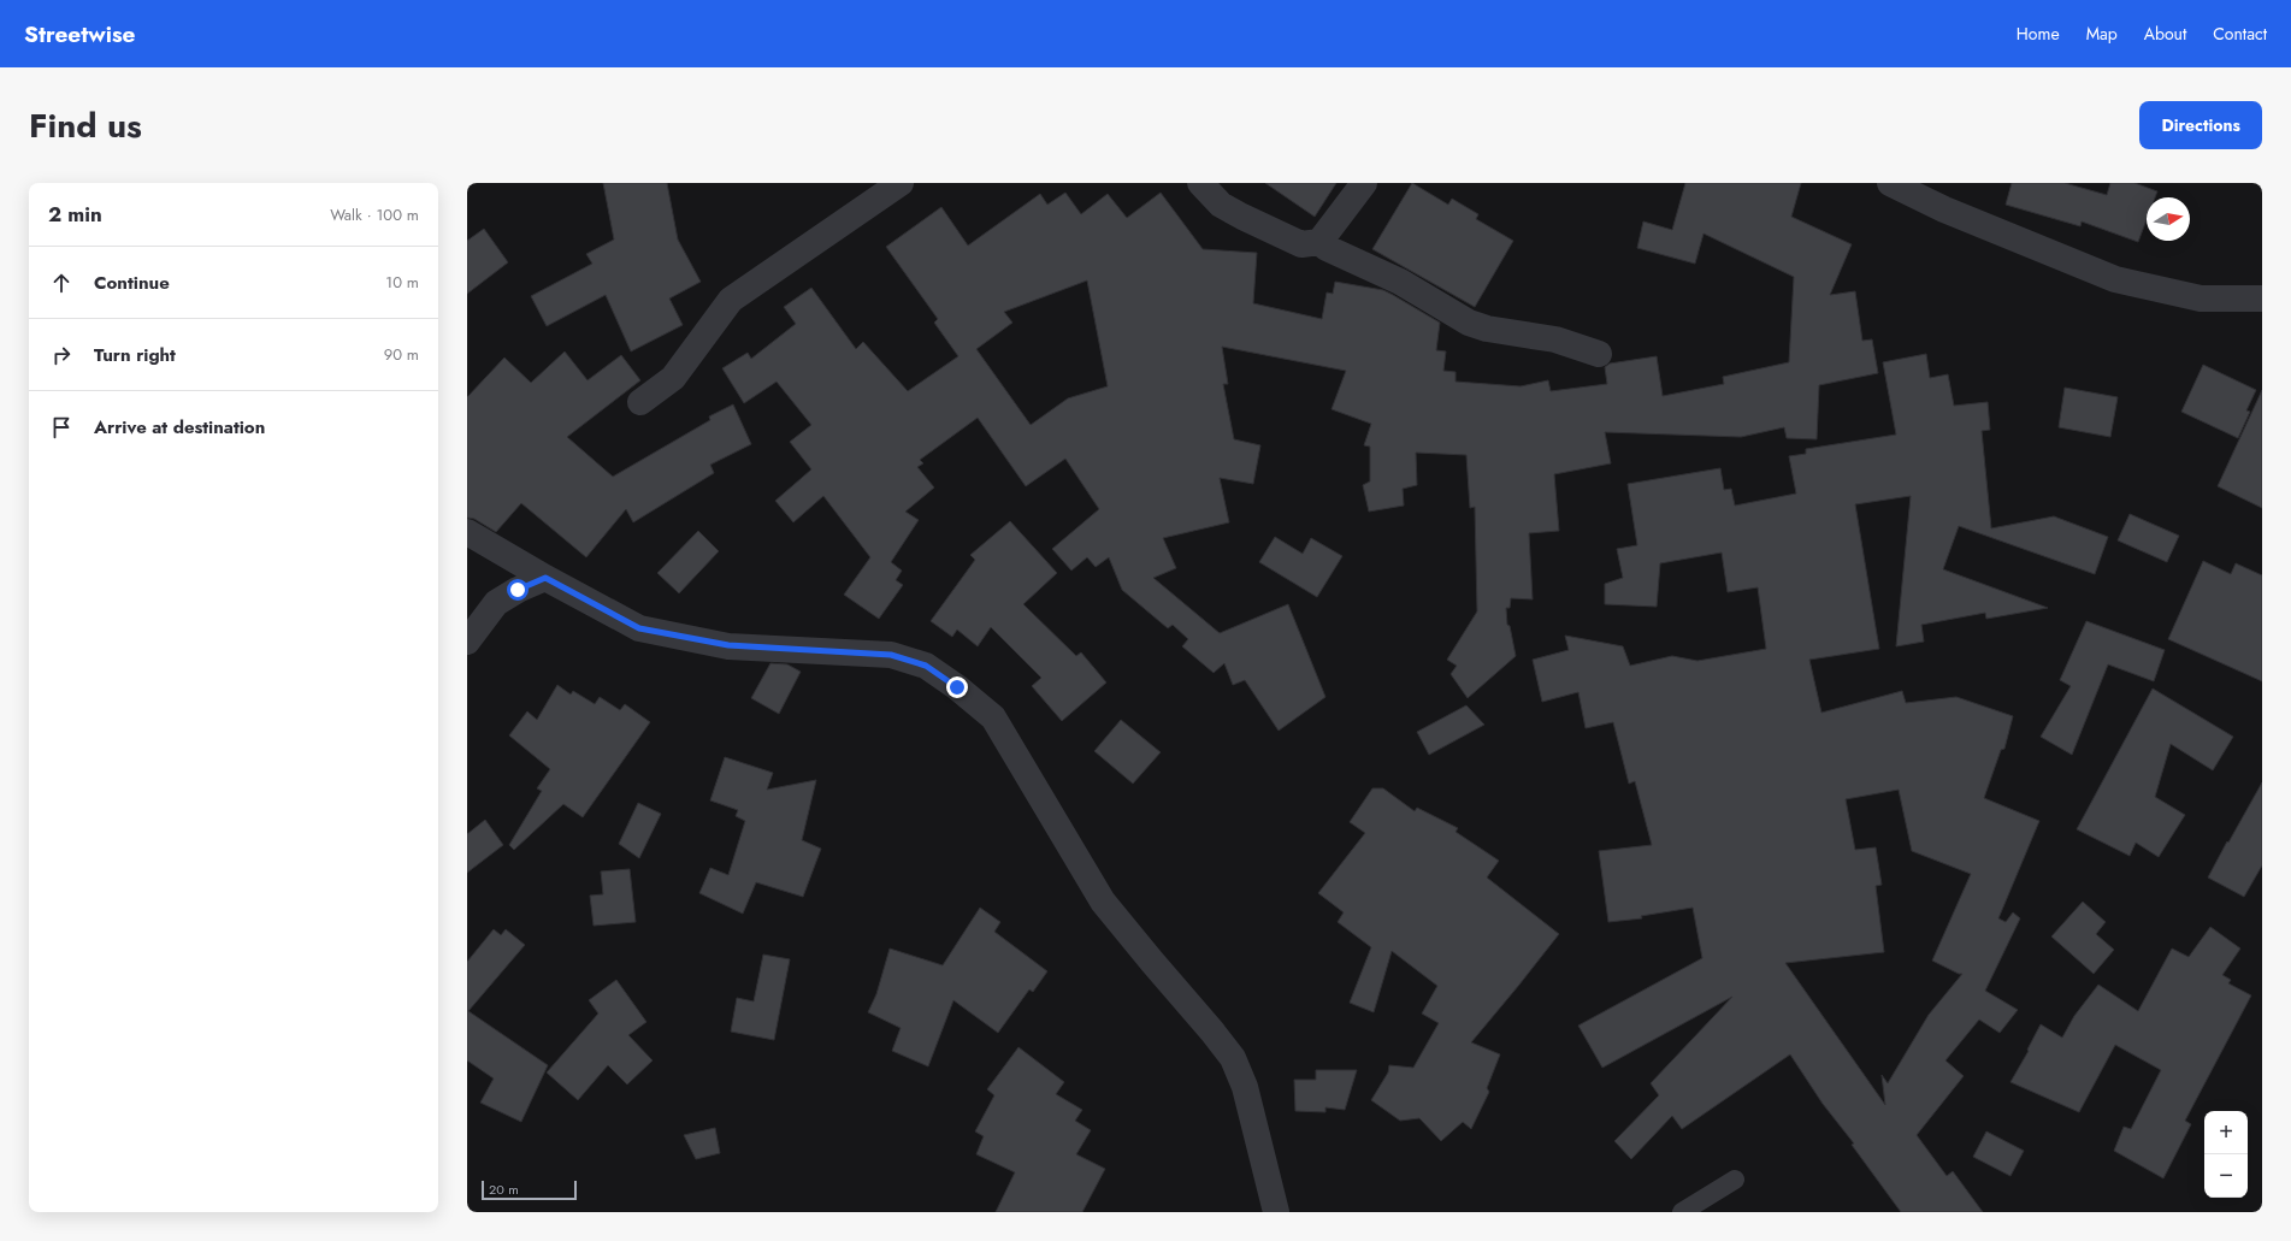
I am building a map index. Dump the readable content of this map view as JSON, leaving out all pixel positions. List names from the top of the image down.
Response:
{
  "scale_bar": "20 m",
  "north": "right",
  "page": {
    "header": "Streetwise",
    "nav": [
      "Home",
      "Map",
      "About",
      "Contact"
    ],
    "title": "Find us",
    "buttons": "Directions",
    "heading": ["2 min", "Walk · 100 m"],
    "list": [
      ["Continue", "10 m"],
      ["Turn right", "90 m"],
      "Arrive at destination"
    ],
    "map_buttons": ["+", "−"],
    "scale": "20 m"
  }
}
